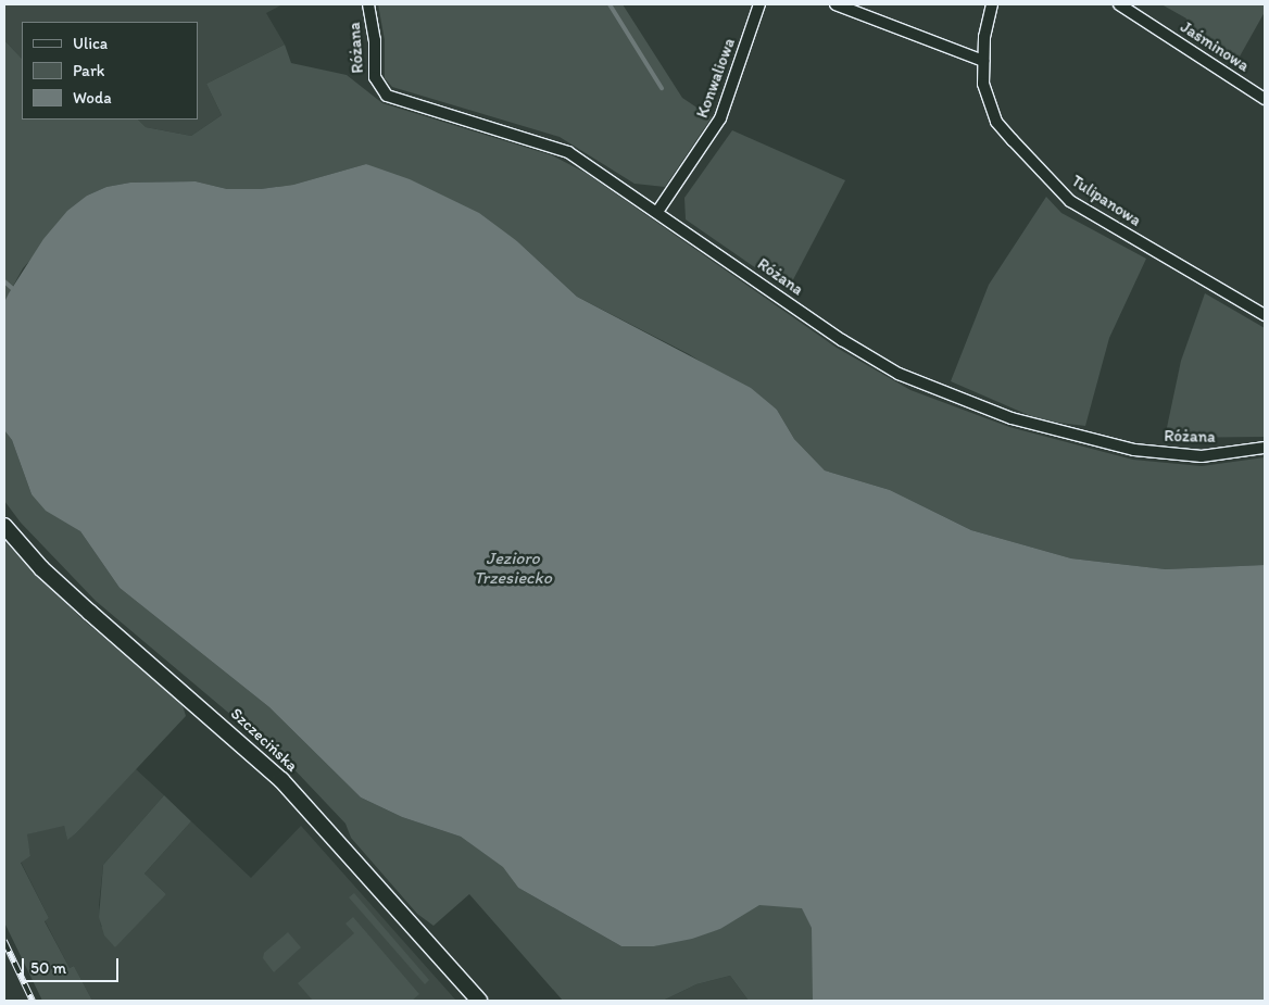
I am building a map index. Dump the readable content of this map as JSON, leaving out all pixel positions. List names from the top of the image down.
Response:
{
  "streets": {
    "street": [
      "Jaśminowa",
      "Różana",
      "Konwaliowa",
      "Tulipanowa",
      "Szczecińska"
    ]
  },
  "crossings": [
    ["Różana", "Konwaliowa"]
  ],
  "water": ["Jezioro Trzesiecko"],
  "legend": ["Ulica", "Park", "Woda"],
  "scale_bar": "50 m"
}
